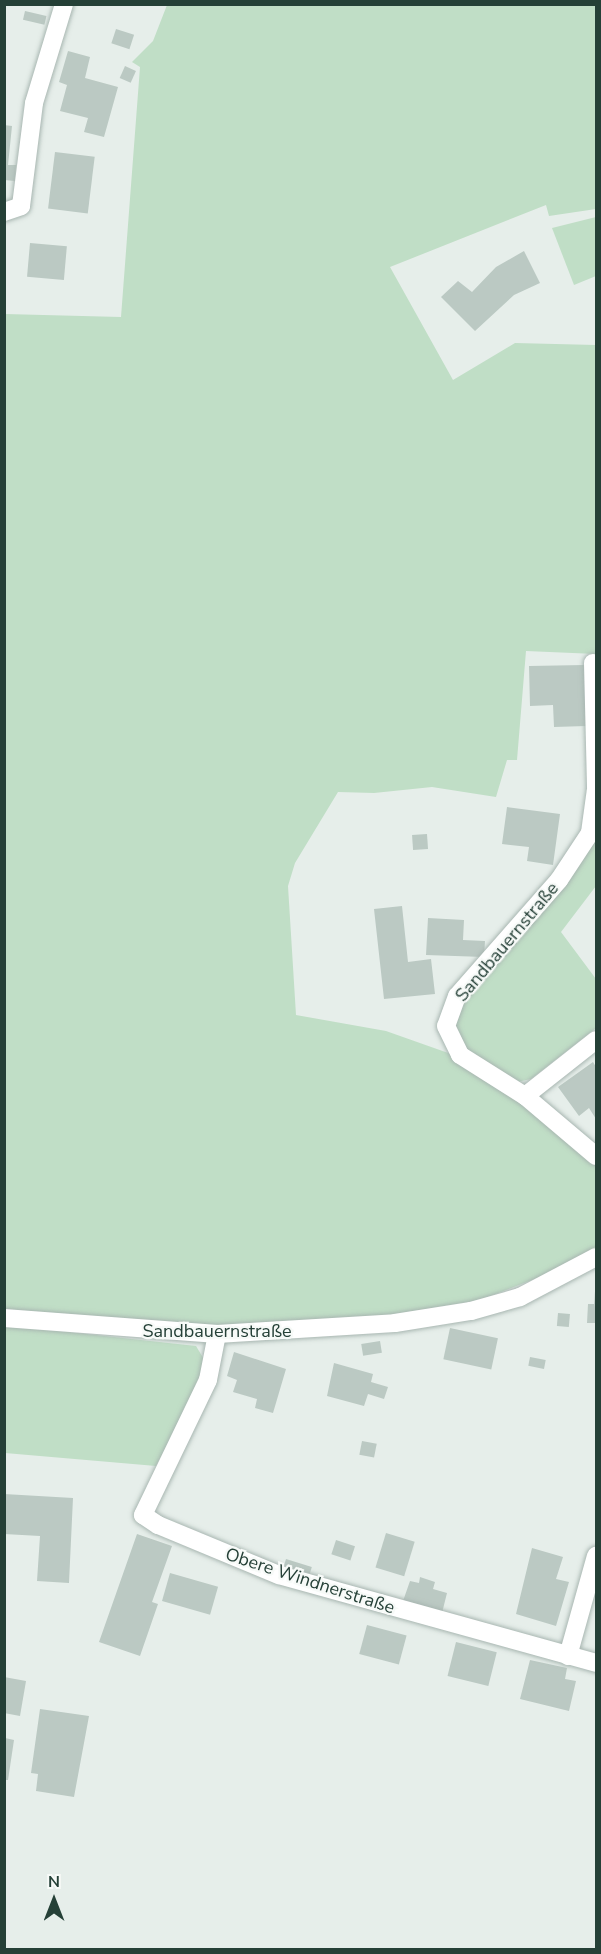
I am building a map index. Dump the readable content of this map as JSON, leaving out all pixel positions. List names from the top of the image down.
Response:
{
  "streets": {
    "street": ["Sandbauernstraße", "Obere Windnerstraße"]
  },
  "crossings": [
    ["Sandbauernstraße", "Obere Windnerstraße"]
  ],
  "north": "top"
}
